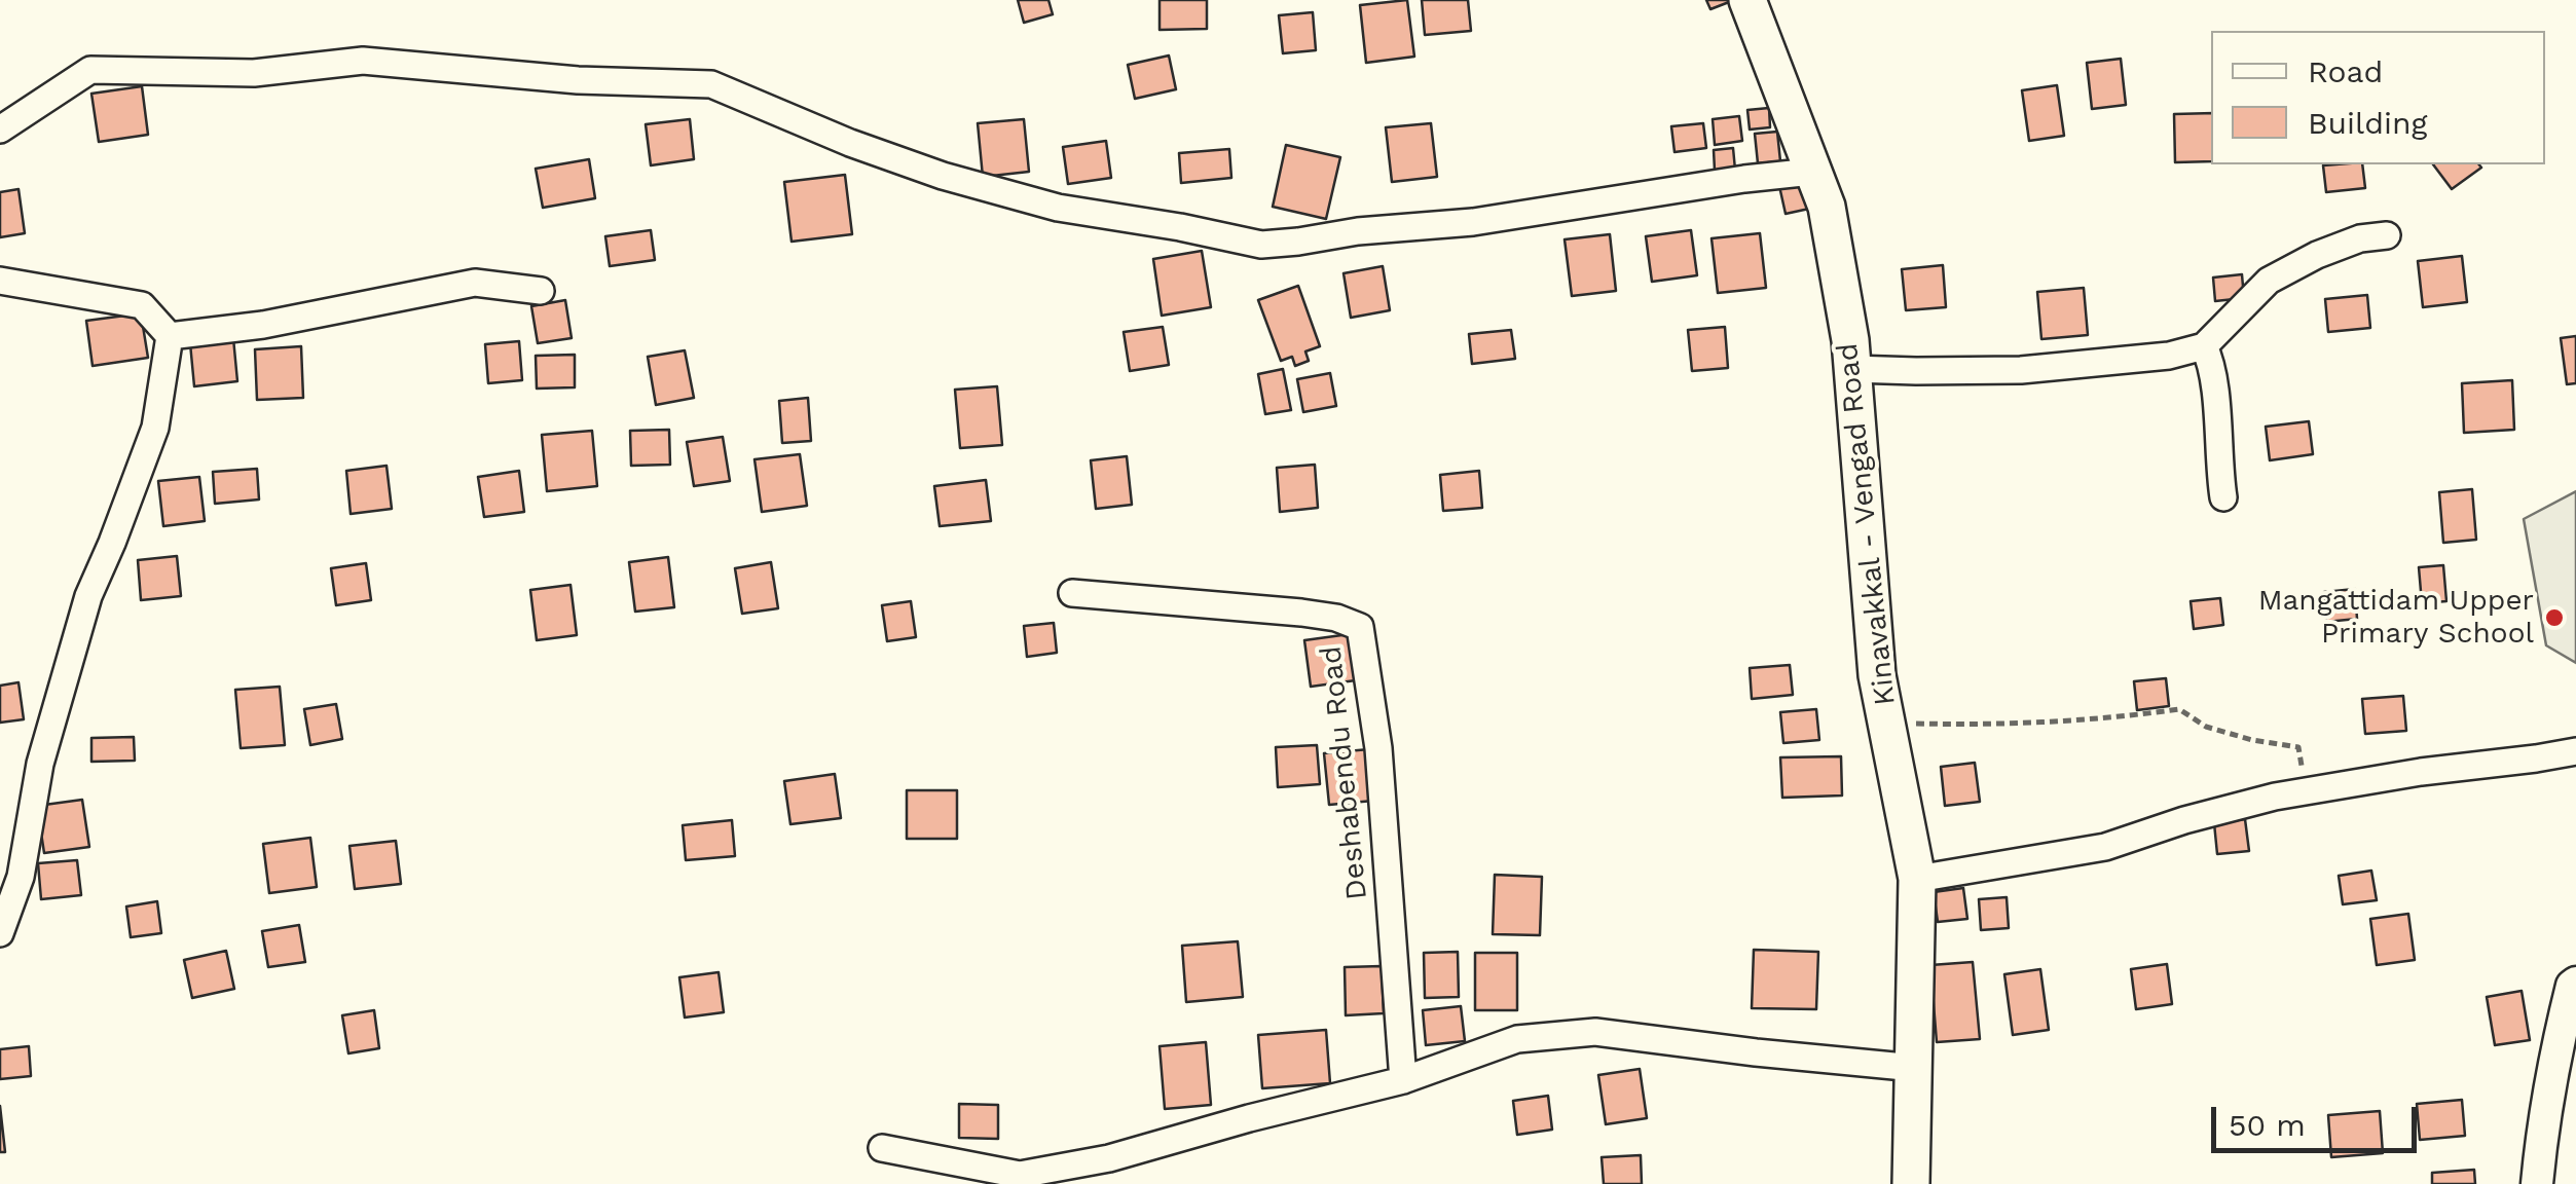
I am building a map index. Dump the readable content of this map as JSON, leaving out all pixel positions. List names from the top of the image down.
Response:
{
  "streets": {
    "main road": ["Kinavakkal - Vengad Road"],
    "street": ["Deshabendu Road"]
  },
  "places": ["Mangattidam Upper Primary School"],
  "legend": ["Road", "Building"],
  "scale_bar": "50 m"
}
